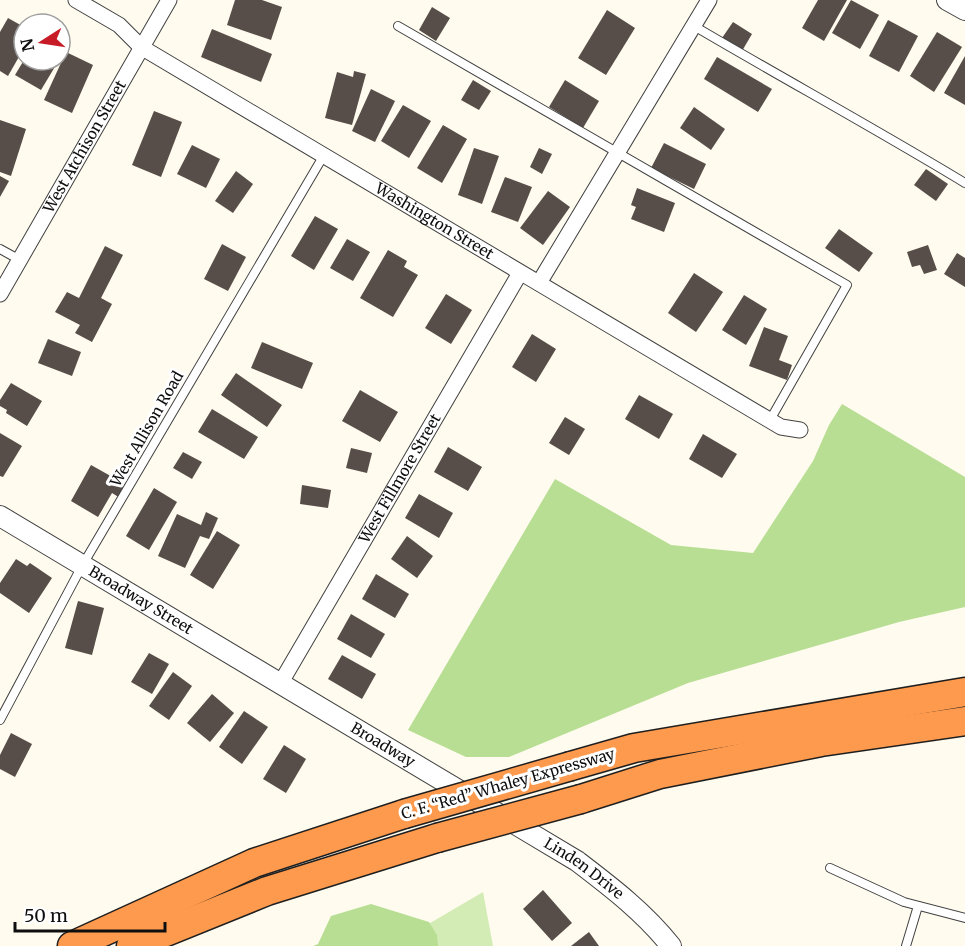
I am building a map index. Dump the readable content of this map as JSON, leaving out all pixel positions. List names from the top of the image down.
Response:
{
  "streets": {
    "highway": ["C. F. “Red” Whaley Expressway"],
    "street": [
      "West Atchison Street",
      "Washington Street",
      "West Fillmore Street",
      "Broadway Street",
      "Broadway",
      "Linden Drive"
    ],
    "lane": ["West Allison Road"]
  },
  "crossings": [
    ["West Atchison Street", "Washington Street"],
    ["Washington Street", "West Allison Road"],
    ["Washington Street", "West Fillmore Street"],
    ["West Allison Road", "Broadway Street"],
    ["West Fillmore Street", "Broadway Street"],
    ["West Fillmore Street", "Broadway"],
    ["Broadway Street", "Broadway"],
    ["Broadway", "Linden Drive"]
  ],
  "scale_bar": "50 m",
  "north": "left"
}
